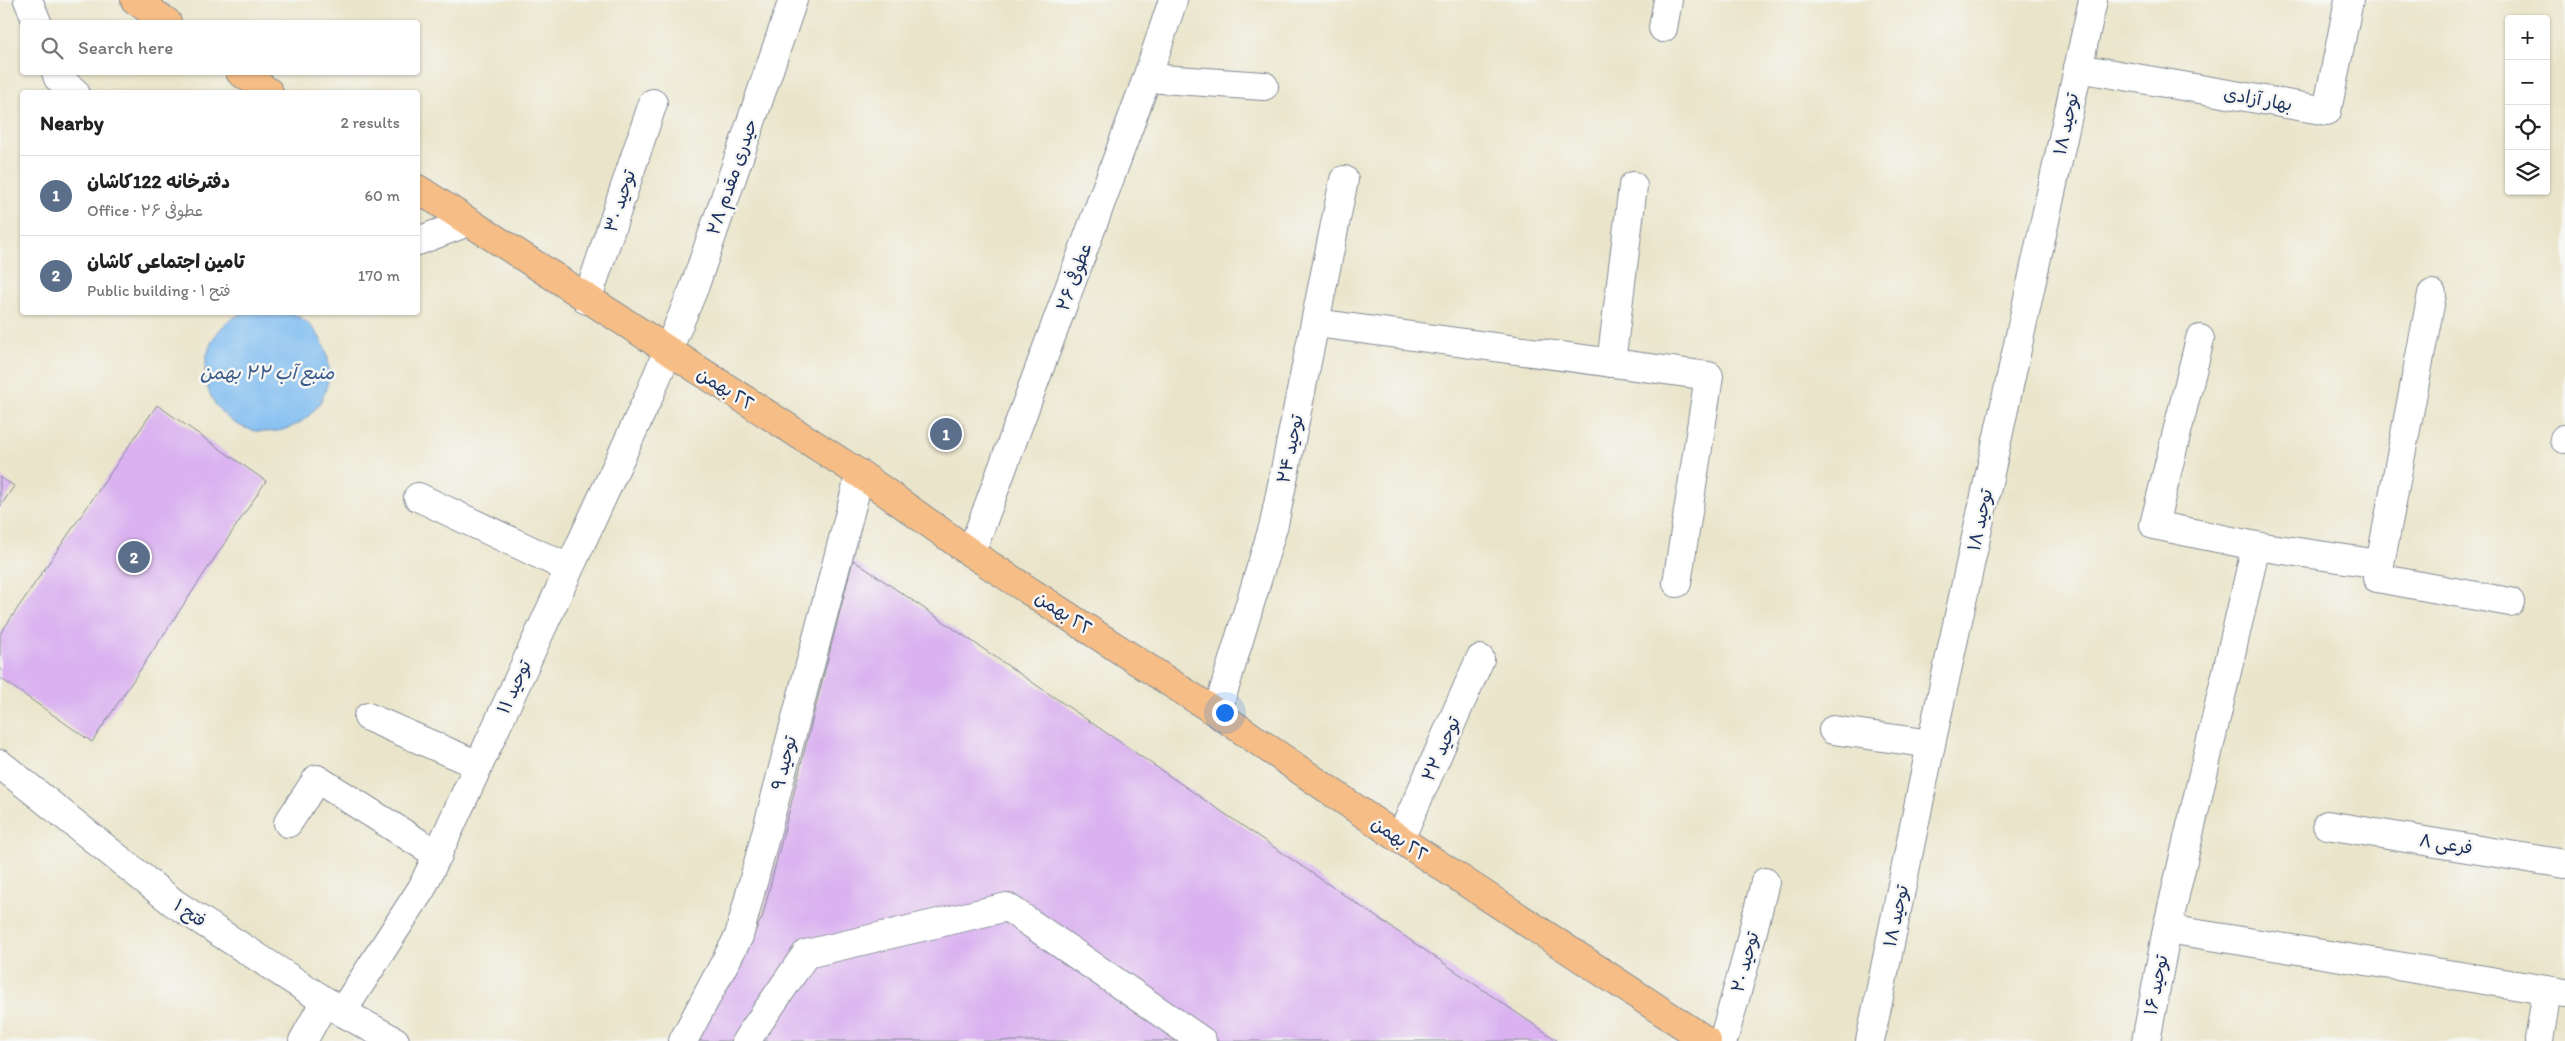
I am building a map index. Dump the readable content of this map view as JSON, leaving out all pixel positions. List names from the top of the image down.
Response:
{
  "streets": {
    "main road": ["٢٢ بهمن"],
    "street": [
      "بهار آزادی",
      "توحید ۱۸",
      "حیدری مقدم ۲۸",
      "توحید ۳۰",
      "عطوفی ۲۶",
      "توحید ۲۴",
      "توحید ۱۱",
      "توحید ۲۲",
      "توحید ۹",
      "فرعی ۸",
      "فتح ۱",
      "توحید ۲۰",
      "توحید ۱۶"
    ]
  },
  "crossings": [
    ["بهار آزادی", "توحید ۱۸"],
    ["حیدری مقدم ۲۸", "٢٢ بهمن"],
    ["حیدری مقدم ۲۸", "توحید ۱۱"],
    ["توحید ۳۰", "٢٢ بهمن"],
    ["عطوفی ۲۶", "٢٢ بهمن"],
    ["٢٢ بهمن", "توحید ۲۴"],
    ["٢٢ بهمن", "توحید ۱۱"],
    ["٢٢ بهمن", "توحید ۲۲"],
    ["٢٢ بهمن", "توحید ۹"],
    ["توحید ۱۱", "فتح ۱"]
  ],
  "water": ["منبع آب ۲۲ بهمن"],
  "page": {
    "map_buttons": ["+", "−"],
    "search": "Search here",
    "heading": ["Nearby", "2 results"],
    "list": [
      {
        "mark": "1",
        "name": "دفترخانه 122کاشان",
        "note": "Office · عطوفی ۲۶",
        "value": "60 m"
      },
      {
        "mark": "2",
        "name": "تامین اجتماعی کاشان",
        "note": "Public building · فتح ۱",
        "value": "170 m"
      }
    ],
    "pins": ["1", "2"]
  }
}
